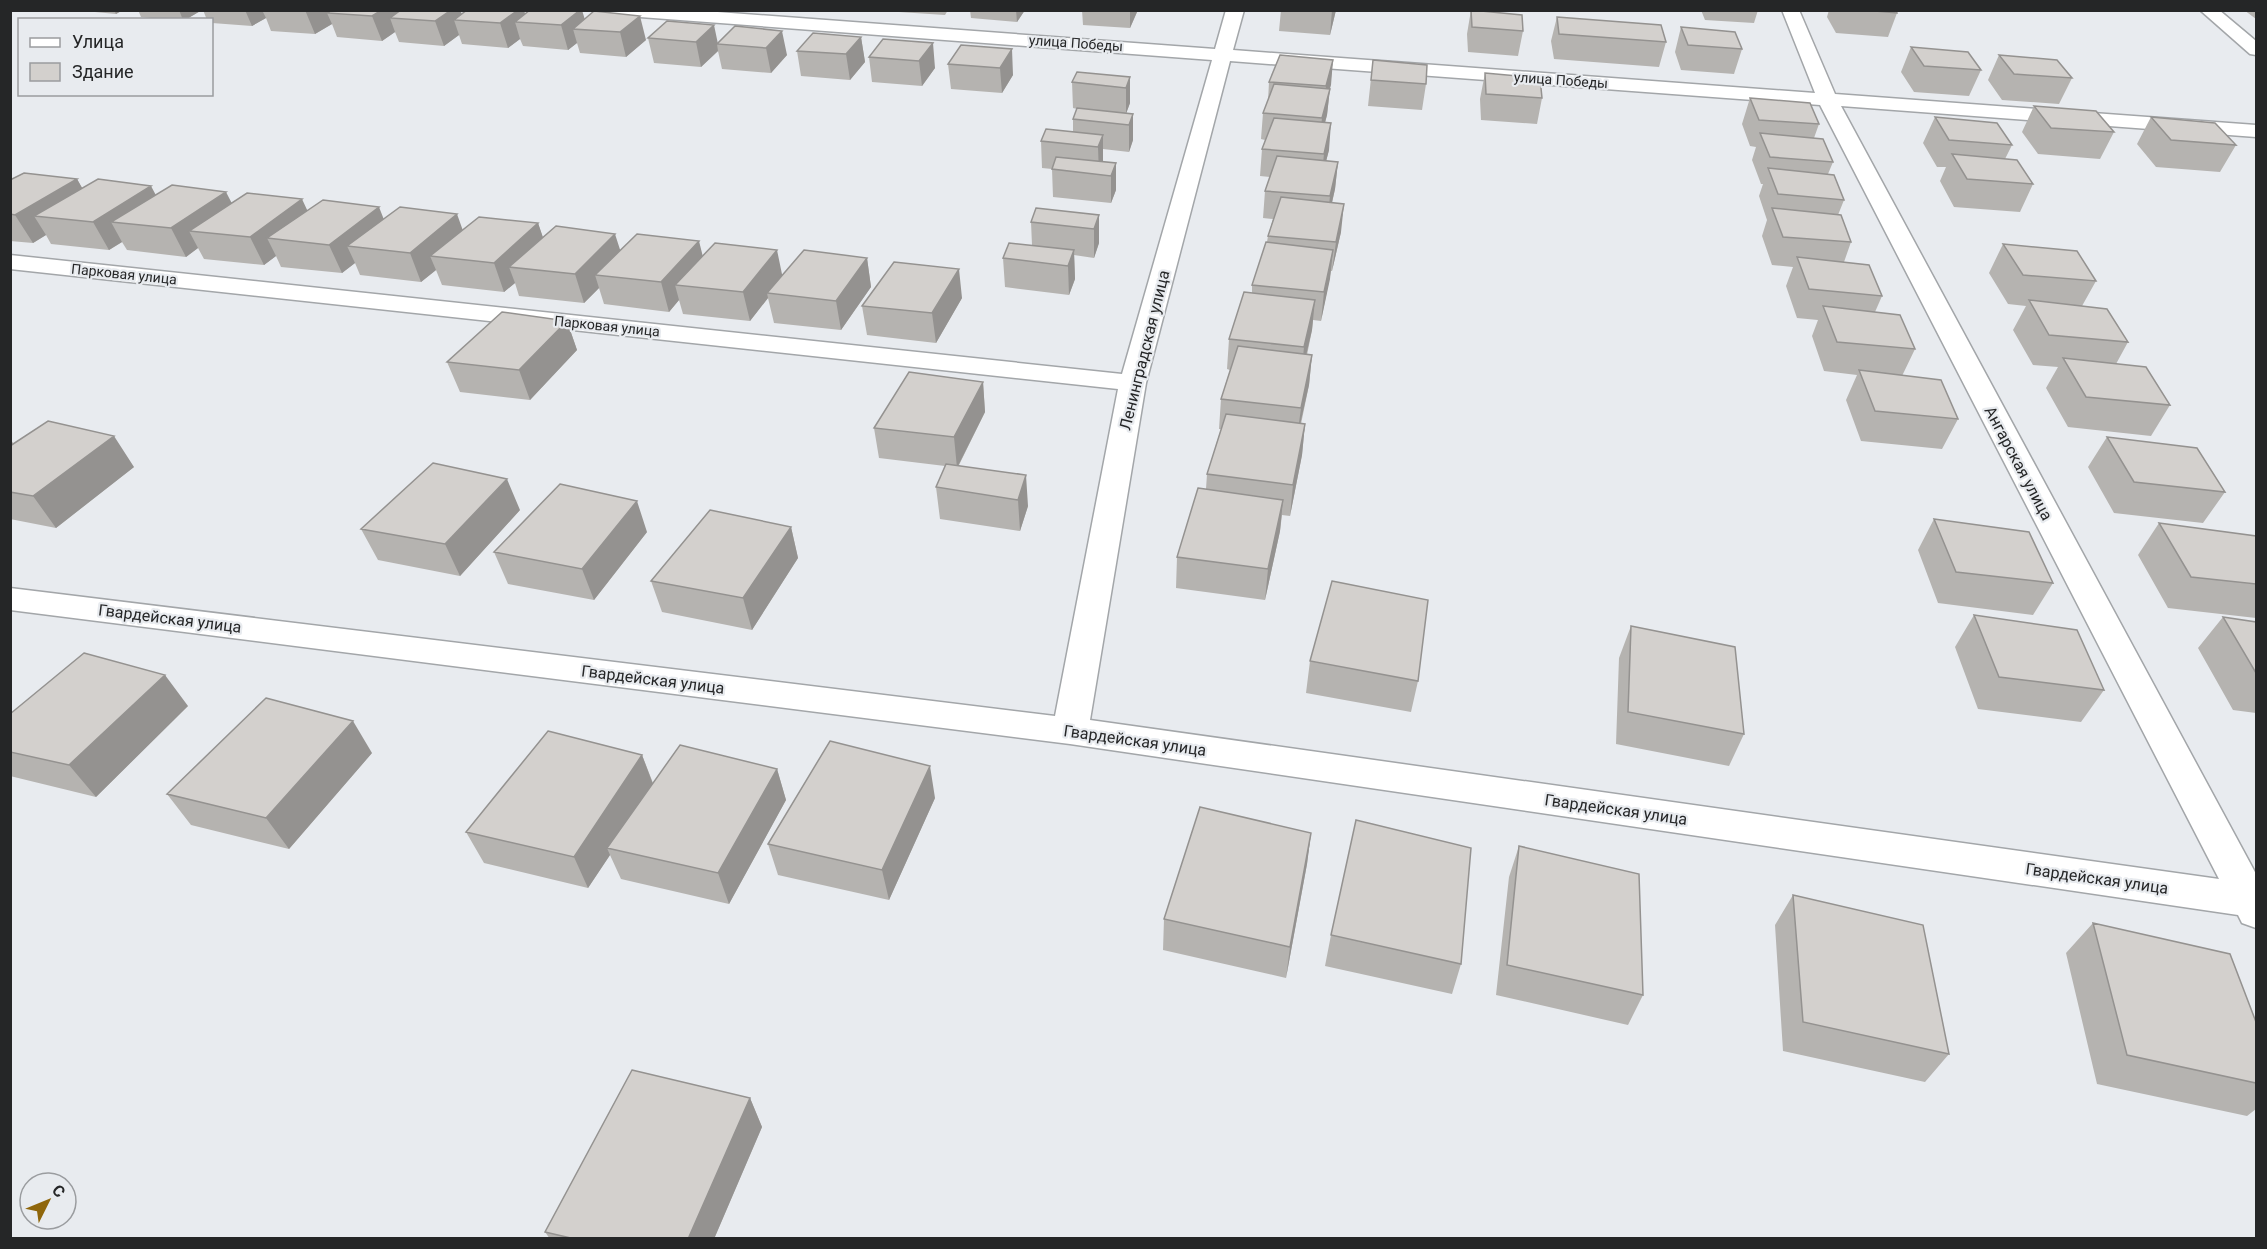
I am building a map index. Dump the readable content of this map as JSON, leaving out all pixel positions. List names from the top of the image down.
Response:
{
  "streets": {
    "street": [
      "улица Победы",
      "Парковая улица",
      "Ленинградская улица",
      "Ангарская улица",
      "Гвардейская улица"
    ]
  },
  "crossings": [
    ["улица Победы", "Ленинградская улица"],
    ["улица Победы", "Ангарская улица"],
    ["Парковая улица", "Ленинградская улица"],
    ["Ленинградская улица", "Гвардейская улица"],
    ["Ангарская улица", "Гвардейская улица"]
  ],
  "legend": ["Улица", "Здание"],
  "north": "top right"
}
